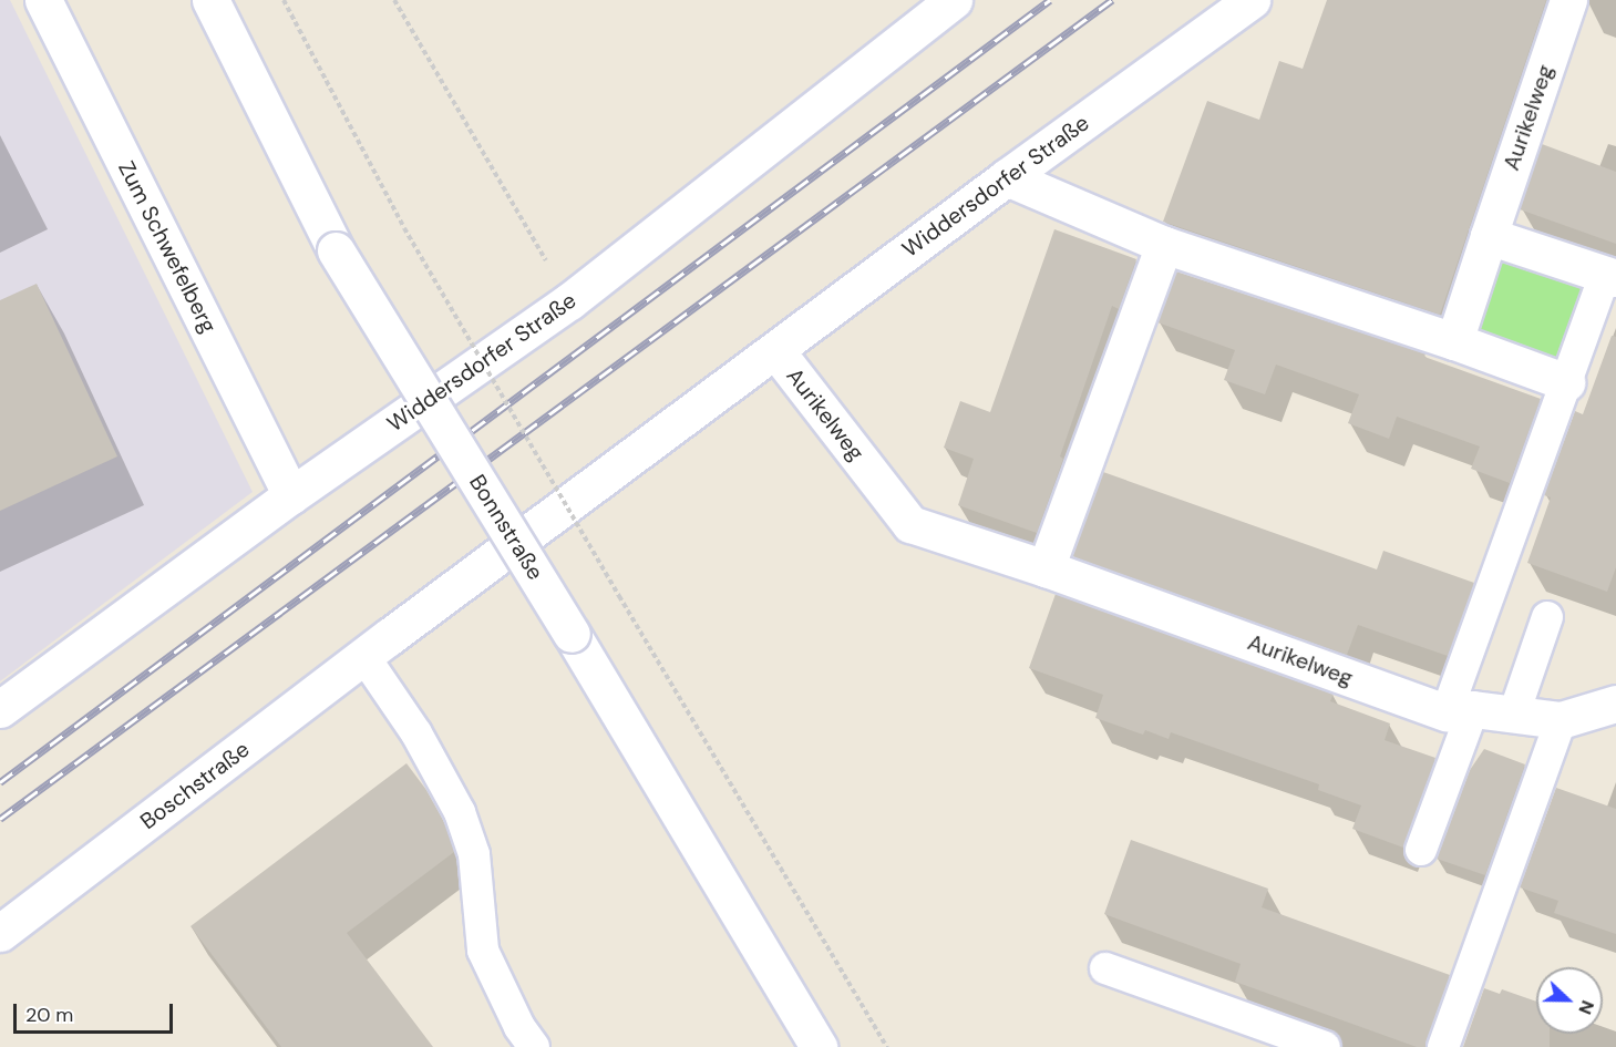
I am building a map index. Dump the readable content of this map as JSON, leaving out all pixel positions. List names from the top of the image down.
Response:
{
  "streets": {
    "street": [
      "Aurikelweg",
      "Widdersdorfer Straße",
      "Zum Schwefelberg",
      "Bonnstraße",
      "Boschstraße"
    ]
  },
  "crossings": [
    ["Aurikelweg", "Widdersdorfer Straße"],
    ["Widdersdorfer Straße", "Zum Schwefelberg"],
    ["Widdersdorfer Straße", "Boschstraße"]
  ],
  "scale_bar": "20 m",
  "north": "right"
}
